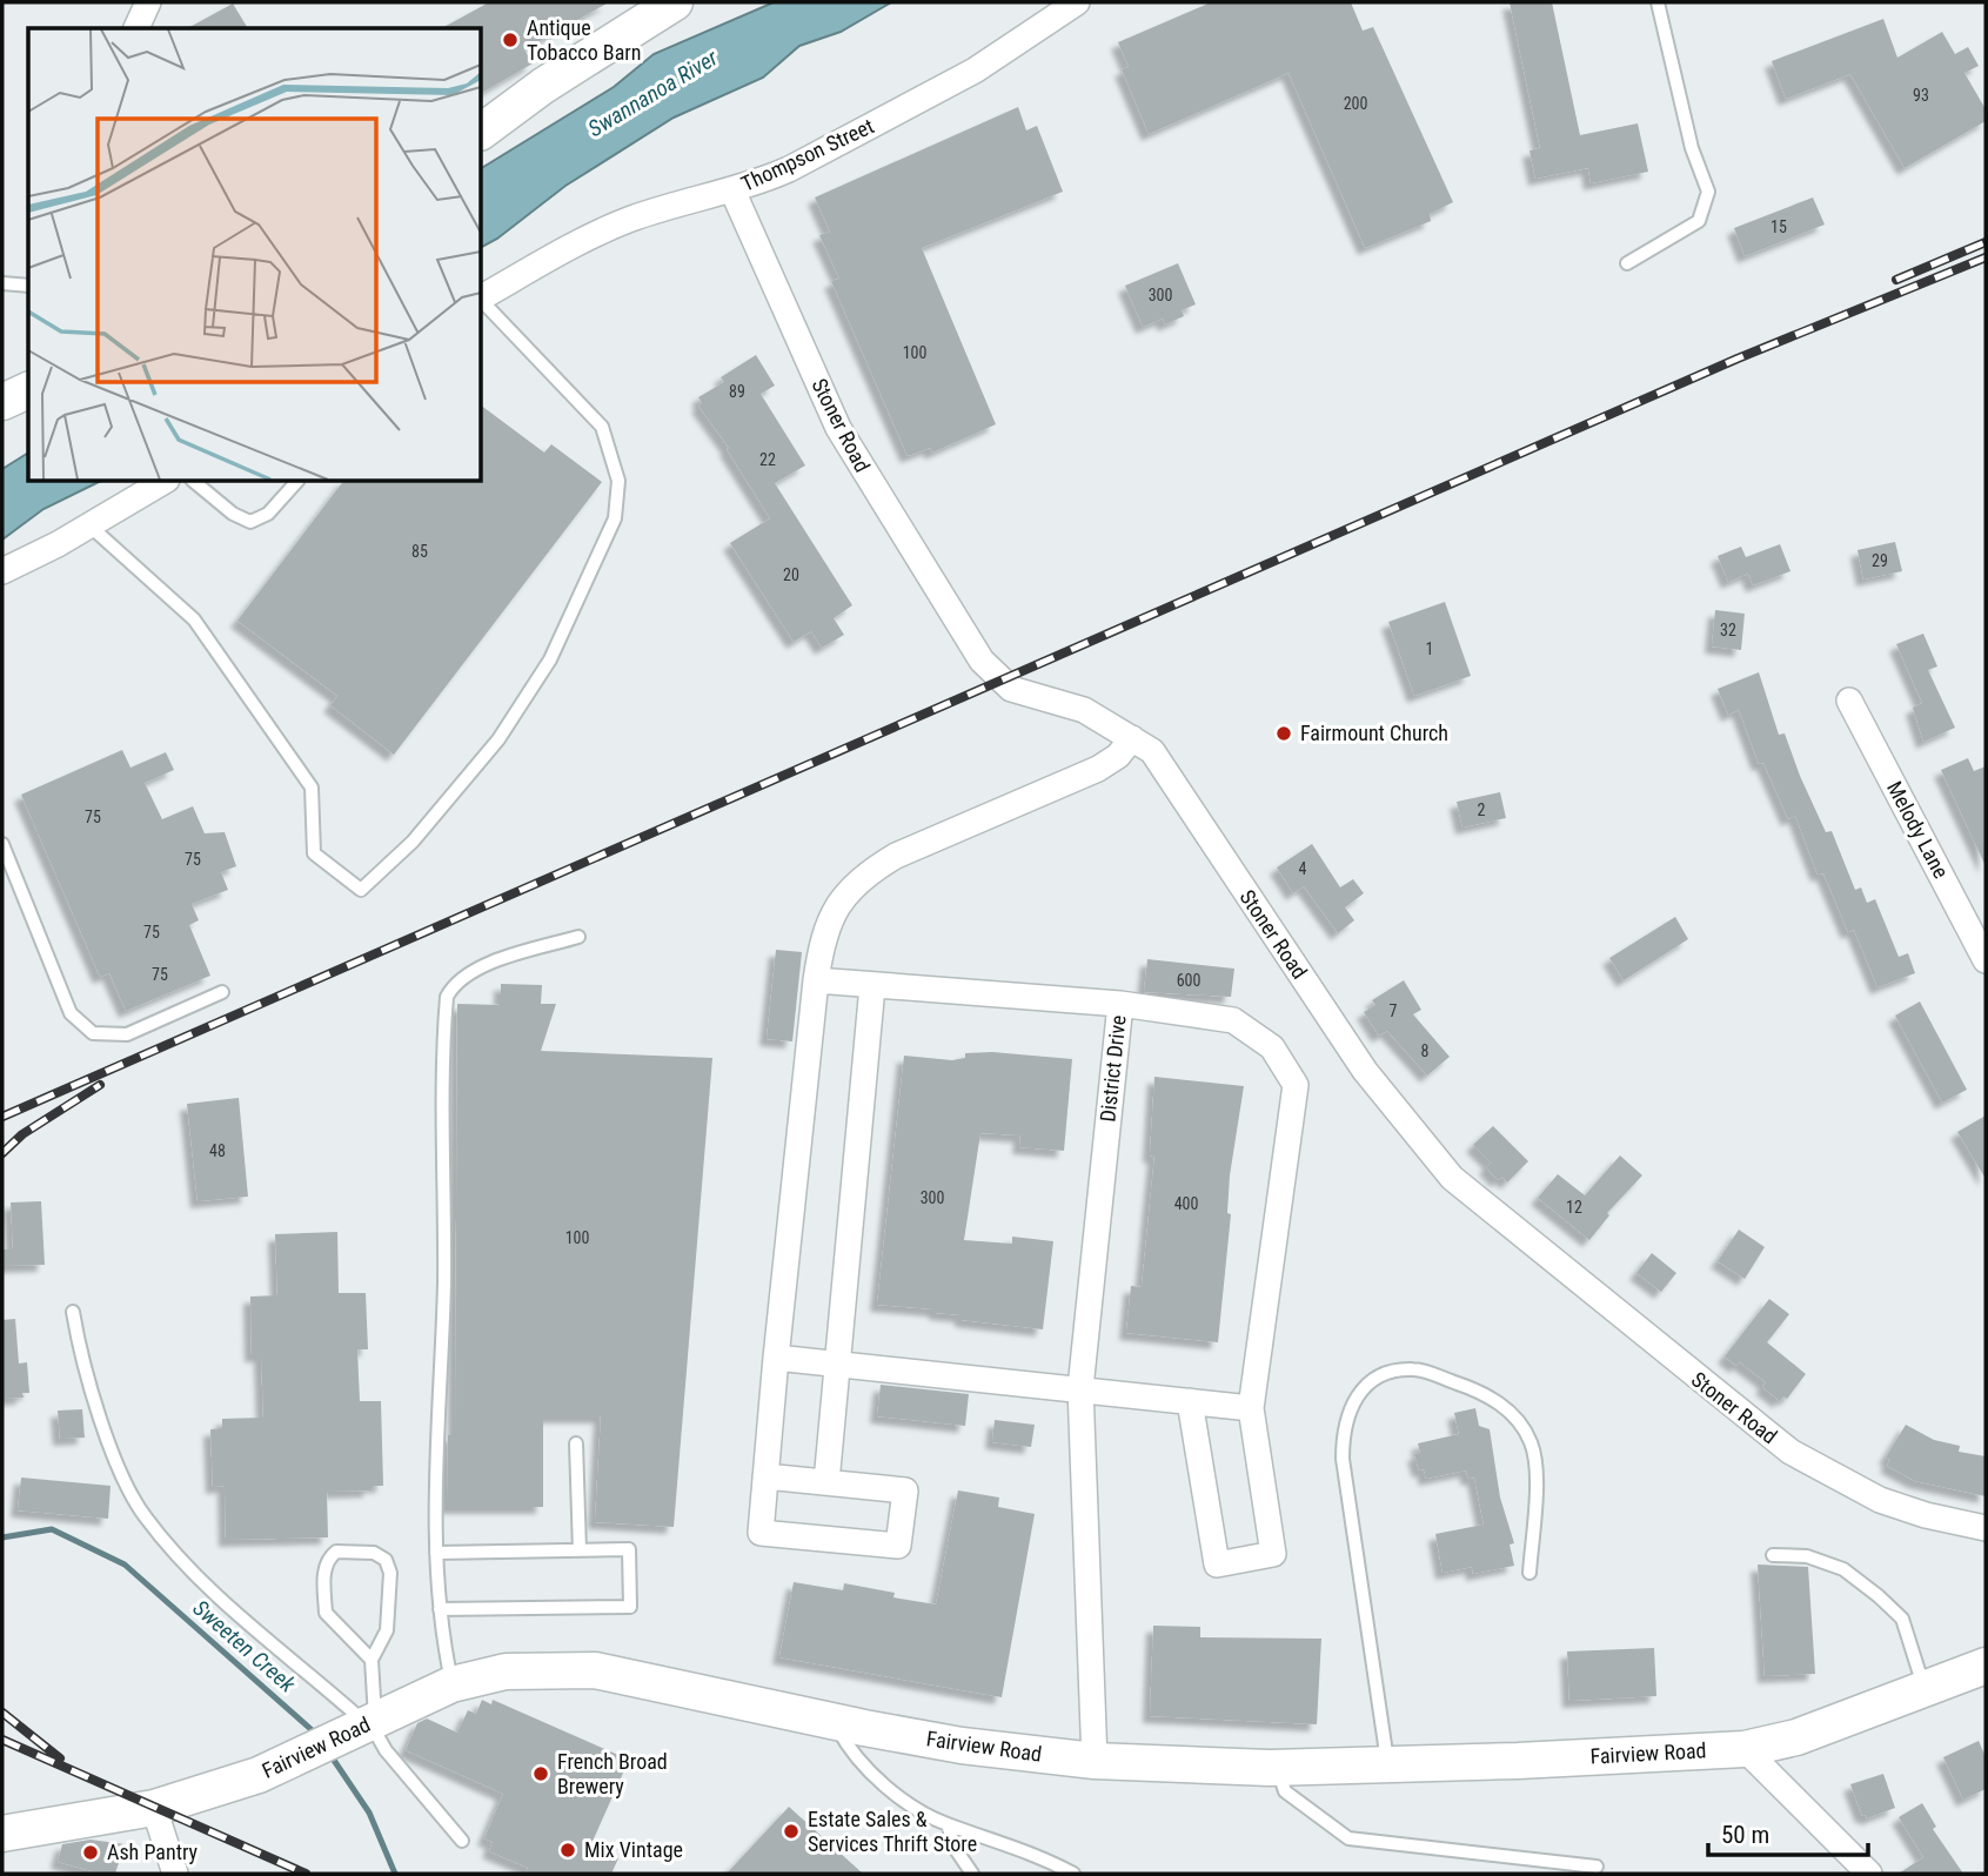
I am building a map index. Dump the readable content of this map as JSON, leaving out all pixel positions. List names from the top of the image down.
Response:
{
  "streets": {
    "main road": ["Fairview Road"],
    "street": [
      "Thompson Street",
      "Stoner Road",
      "Melody Lane",
      "District Drive"
    ]
  },
  "crossings": [
    ["Thompson Street", "Stoner Road"],
    ["District Drive", "Fairview Road"]
  ],
  "water": ["Swannanoa River", "Sweeten Creek"],
  "places": [
    "Antique Tobacco Barn",
    "Fairmount Church",
    "French Broad Brewery",
    "Estate Sales & Services Thrift Store",
    "Mix Vintage",
    "Ash Pantry"
  ],
  "house_numbers": [
    "93",
    "200",
    "15",
    "300",
    "100",
    "89",
    "22",
    "85",
    "29",
    "20",
    "32",
    "1",
    "2",
    "75",
    "75",
    "4",
    "75",
    "75",
    "600",
    "7",
    "8",
    "48",
    "300",
    "400",
    "12",
    "100"
  ],
  "scale_bar": "50 m"
}
